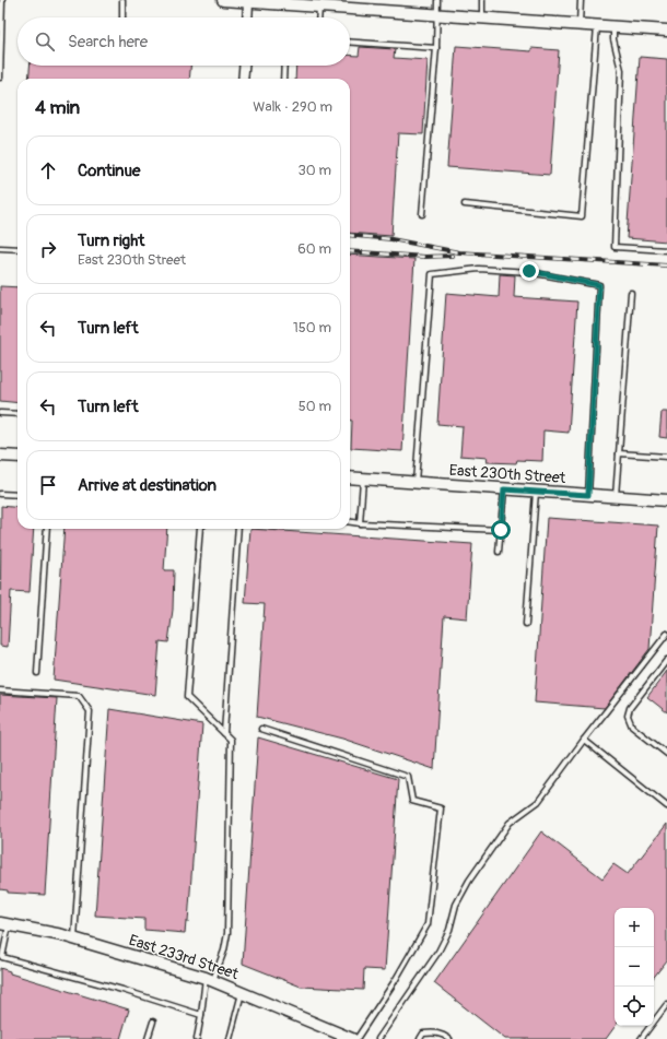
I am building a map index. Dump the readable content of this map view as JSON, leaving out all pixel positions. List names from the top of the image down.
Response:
{
  "streets": {
    "street": ["East 230th Street", "East 233rd Street"]
  },
  "page": {
    "search": "Search here",
    "heading": ["4 min", "Walk · 290 m"],
    "list": [
      ["Continue", "30 m"],
      ["Turn right", "East 230th Street", "60 m"],
      ["Turn left", "150 m"],
      ["Turn left", "50 m"],
      "Arrive at destination"
    ],
    "map_buttons": ["+", "−"]
  }
}
